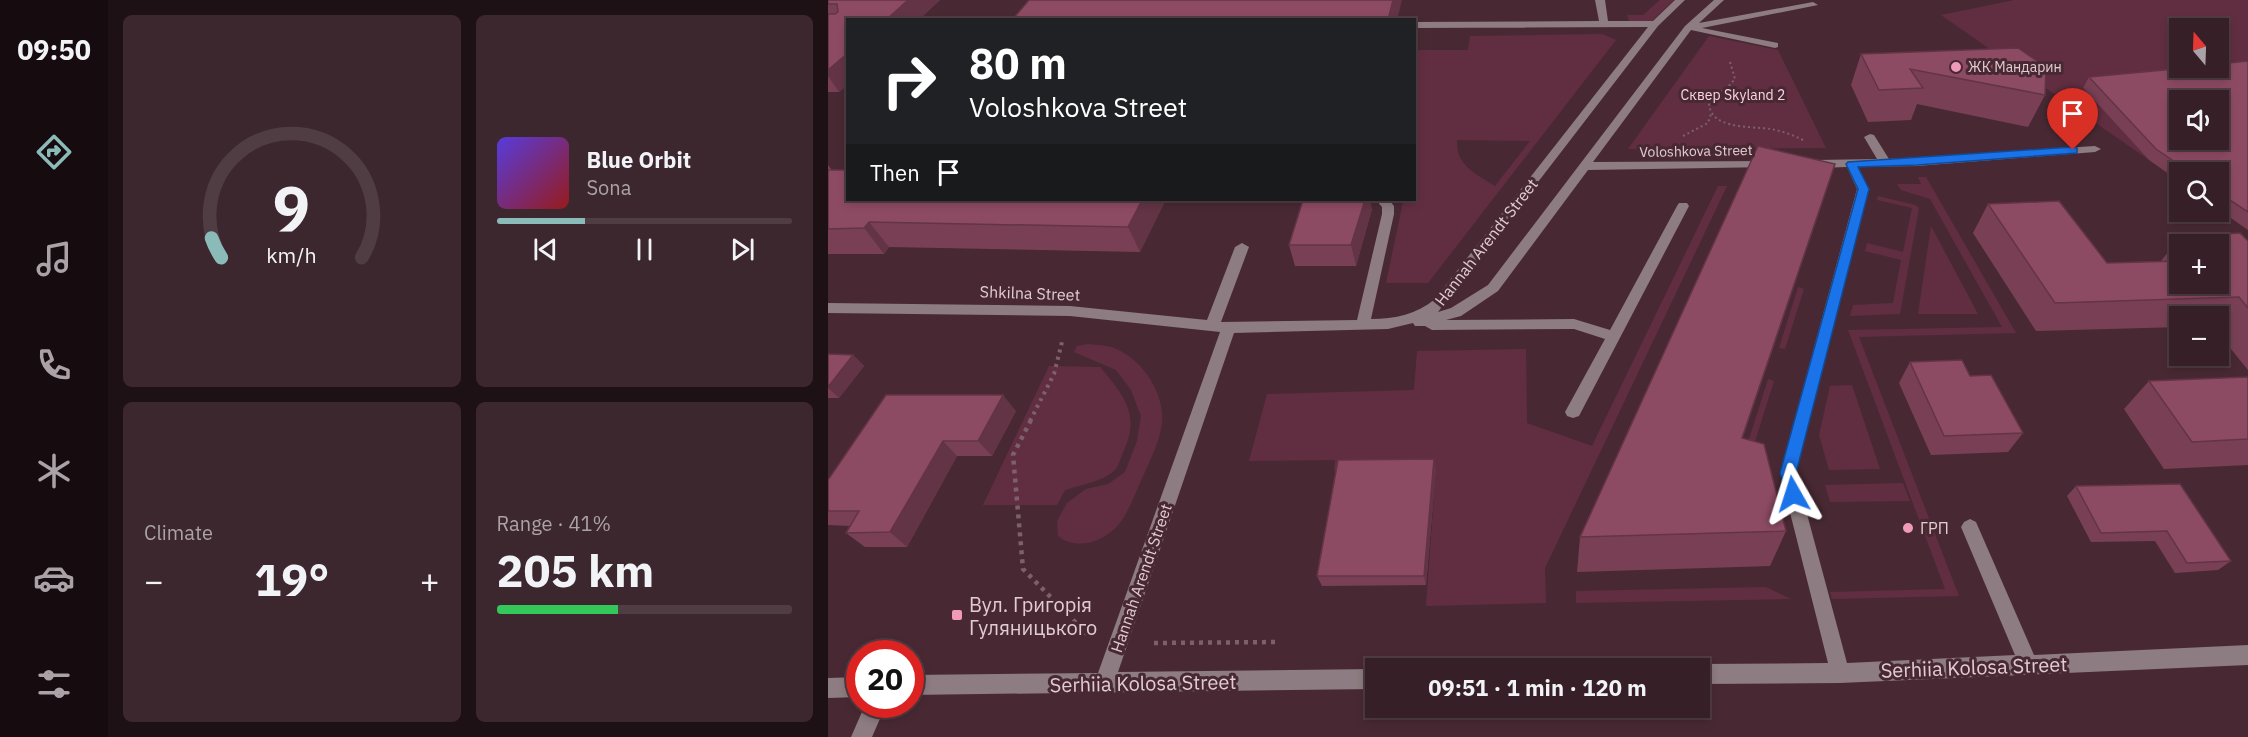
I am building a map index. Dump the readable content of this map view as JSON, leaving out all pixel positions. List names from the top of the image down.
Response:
{
  "streets": {
    "street": [
      "Voloshkova Street",
      "Hannah Arendt Street",
      "Shkilna Street",
      "Serhiia Kolosa Street"
    ]
  },
  "crossings": [
    ["Hannah Arendt Street", "Shkilna Street"],
    ["Hannah Arendt Street", "Serhiia Kolosa Street"]
  ],
  "parks": ["Сквер Skyland 2"],
  "places": {
    "other": ["ЖК Мандарин", "ГРП"],
    "transit": ["Вул. Григорія Гуляницького"]
  },
  "north": "top",
  "page": {
    "tabs": "09:50",
    "map_buttons": ["+", "−"],
    "turn": ["80 m", "Voloshkova Street"],
    "song": ["Blue Orbit", "Sona"],
    "then": "Then",
    "tile": [
      "Climate",
      ["Range · 41%", "205 km"]
    ],
    "heat": ["−", "19°", "+"],
    "limit": "20",
    "trip": "09:51 · 1 min · 120 m",
    "gauge": ["9", "km/h"]
  }
}
